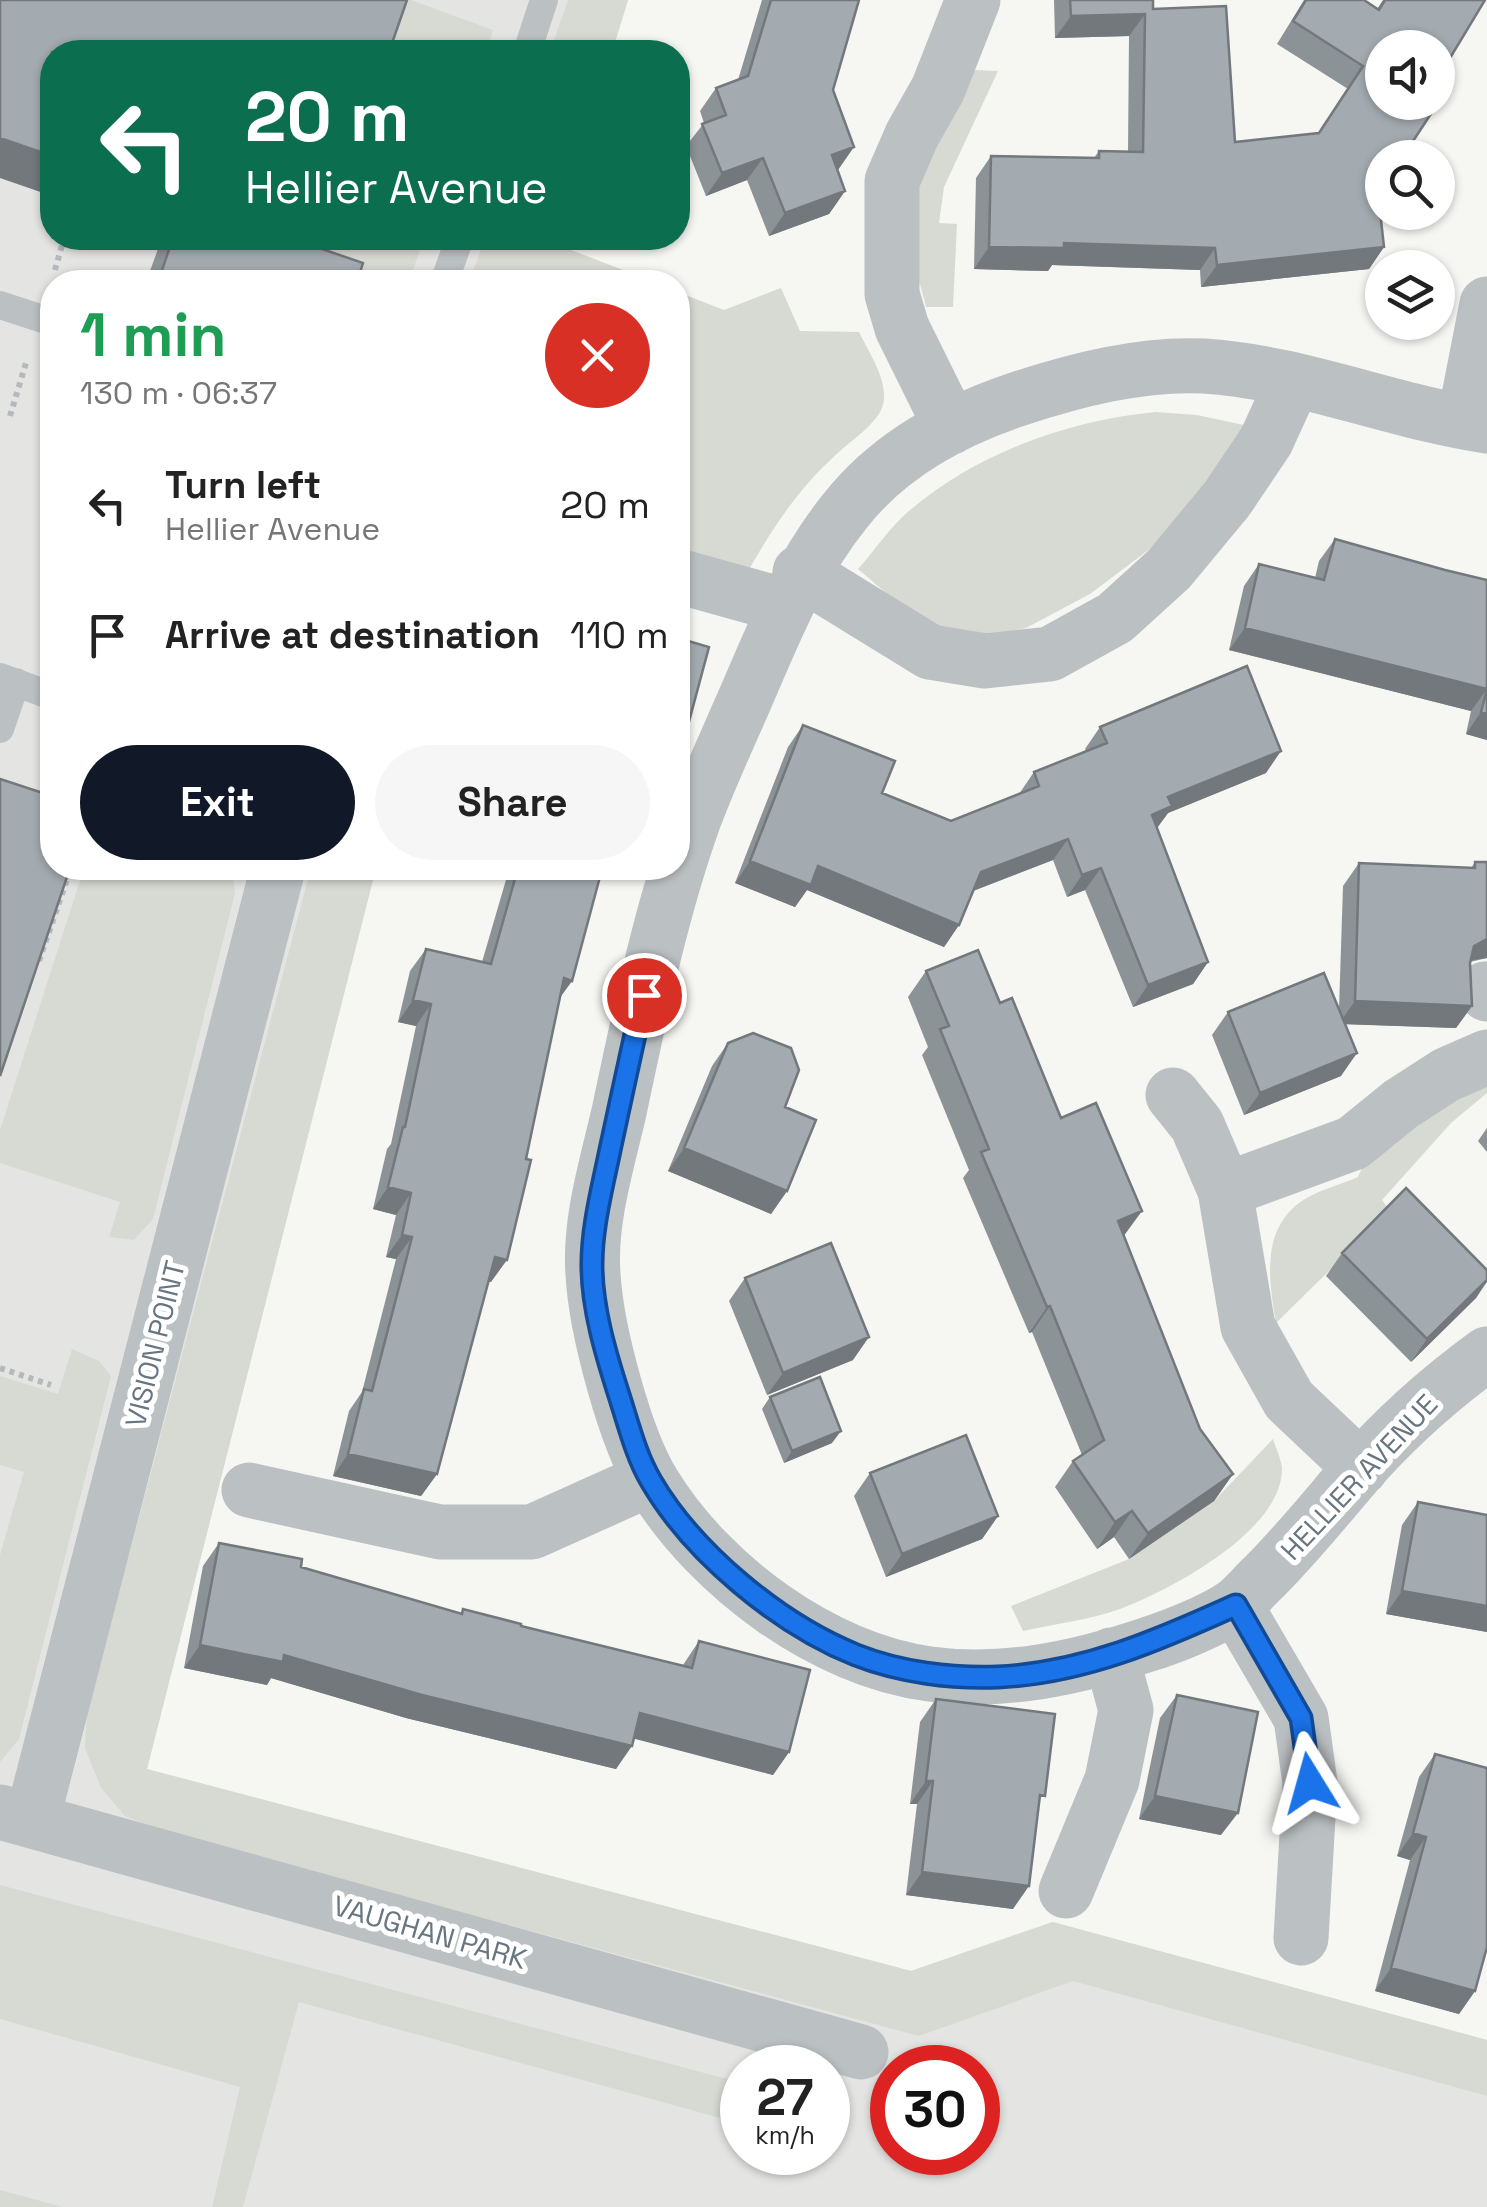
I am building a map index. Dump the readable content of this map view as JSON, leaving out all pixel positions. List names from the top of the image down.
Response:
{
  "streets": {
    "street": ["VISION POINT", "HELLIER AVENUE", "VAUGHAN PARK"]
  },
  "crossings": [
    ["VISION POINT", "VAUGHAN PARK"]
  ],
  "page": {
    "turn": ["20 m", "Hellier Avenue"],
    "heading": ["1 min", "130 m · 06:37"],
    "list": [
      {
        "name": "Turn left",
        "note": "Hellier Avenue",
        "value": "20 m"
      },
      {
        "name": "Arrive at destination",
        "value": "110 m"
      }
    ],
    "buttons": ["Exit", "Share"],
    "speed": "27 km/h",
    "limit": "30"
  }
}
